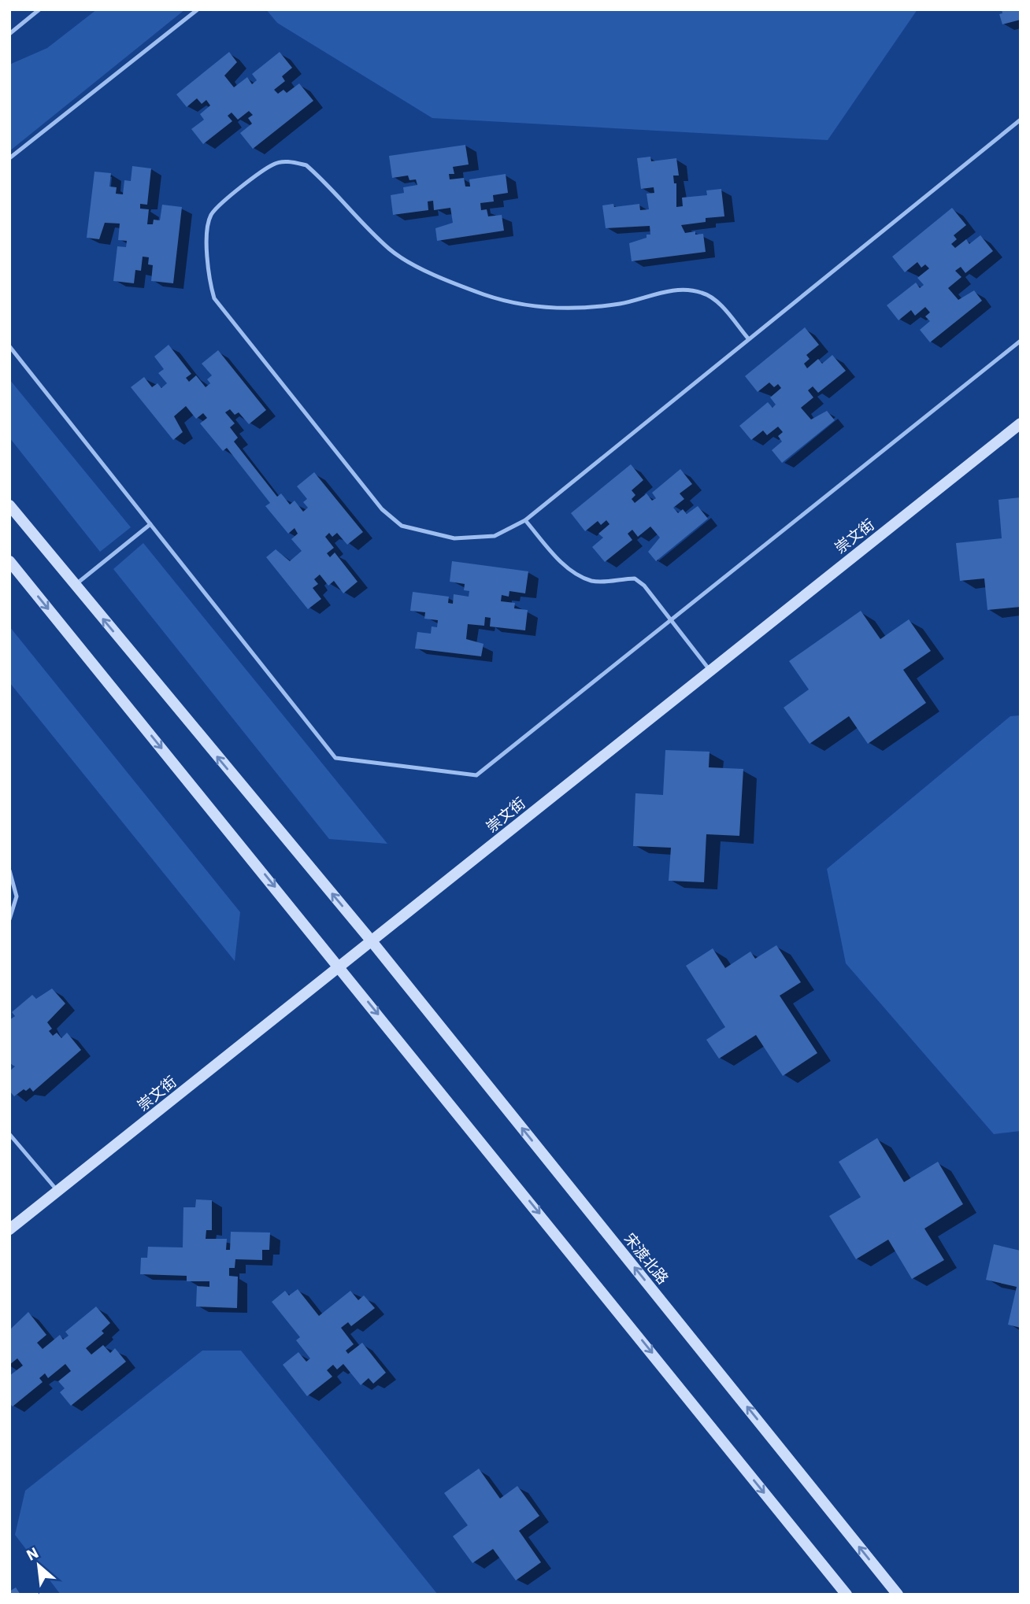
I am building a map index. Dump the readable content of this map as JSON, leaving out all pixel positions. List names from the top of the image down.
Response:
{
  "streets": {
    "main road": ["崇文街", "宋渡北路"]
  },
  "crossings": [
    ["崇文街", "宋渡北路"]
  ],
  "north": "top left"
}
